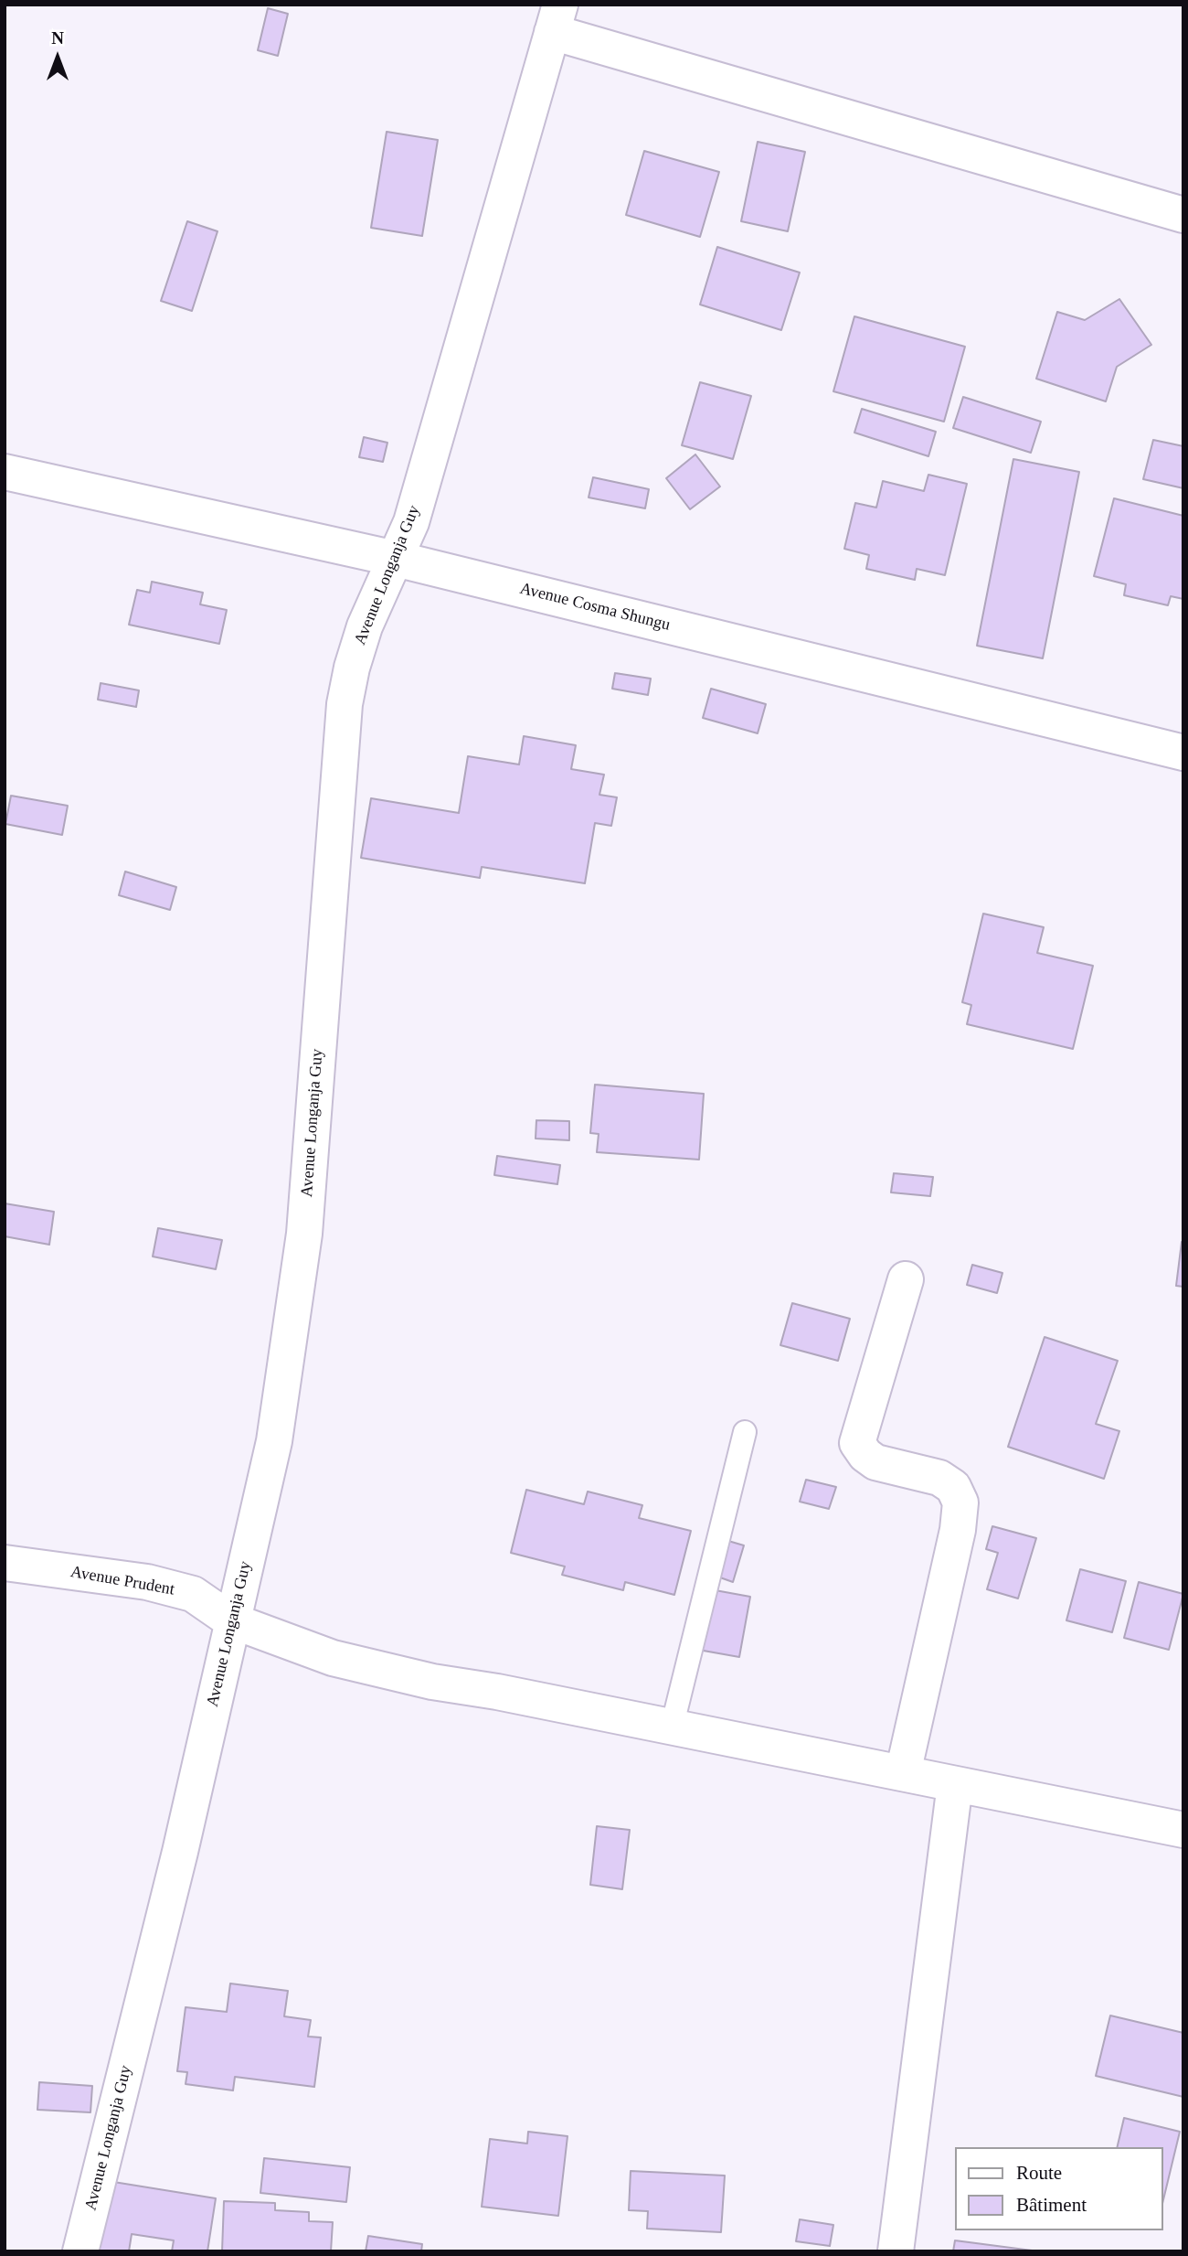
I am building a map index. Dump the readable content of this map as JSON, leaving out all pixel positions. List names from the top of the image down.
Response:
{
  "streets": {
    "street": ["Avenue Longanja Guy", "Avenue Cosma Shungu", "Avenue Prudent"]
  },
  "crossings": [
    ["Avenue Longanja Guy", "Avenue Cosma Shungu"],
    ["Avenue Longanja Guy", "Avenue Prudent"]
  ],
  "legend": ["Route", "Bâtiment"],
  "north": "top"
}
